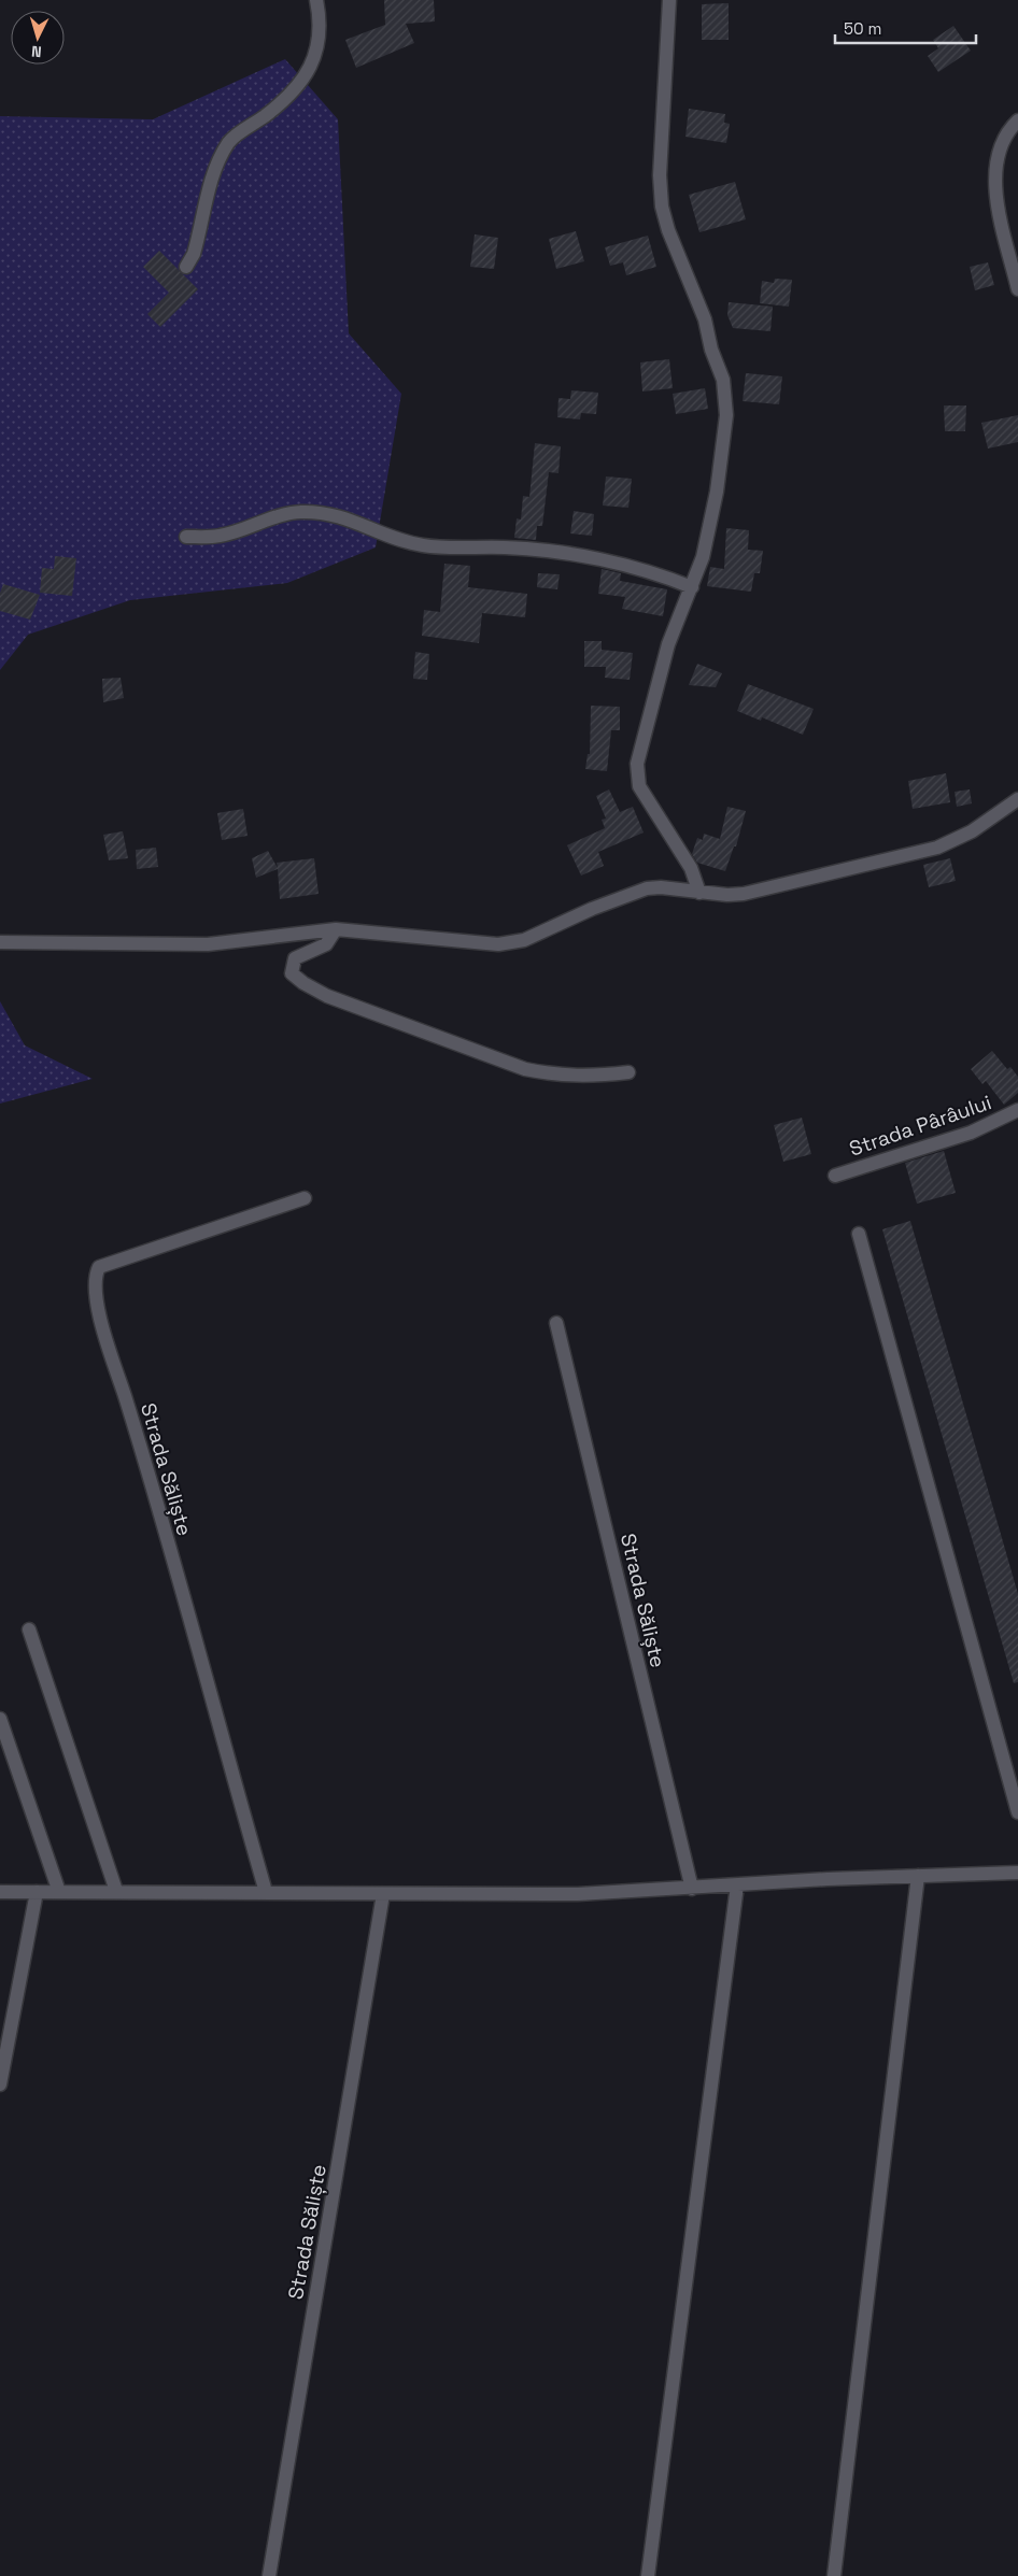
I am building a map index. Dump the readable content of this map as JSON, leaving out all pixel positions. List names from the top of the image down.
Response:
{
  "streets": {
    "street": ["Strada Pârâului", "Strada Săliște"]
  },
  "scale_bar": "50 m",
  "north": "bottom"
}
